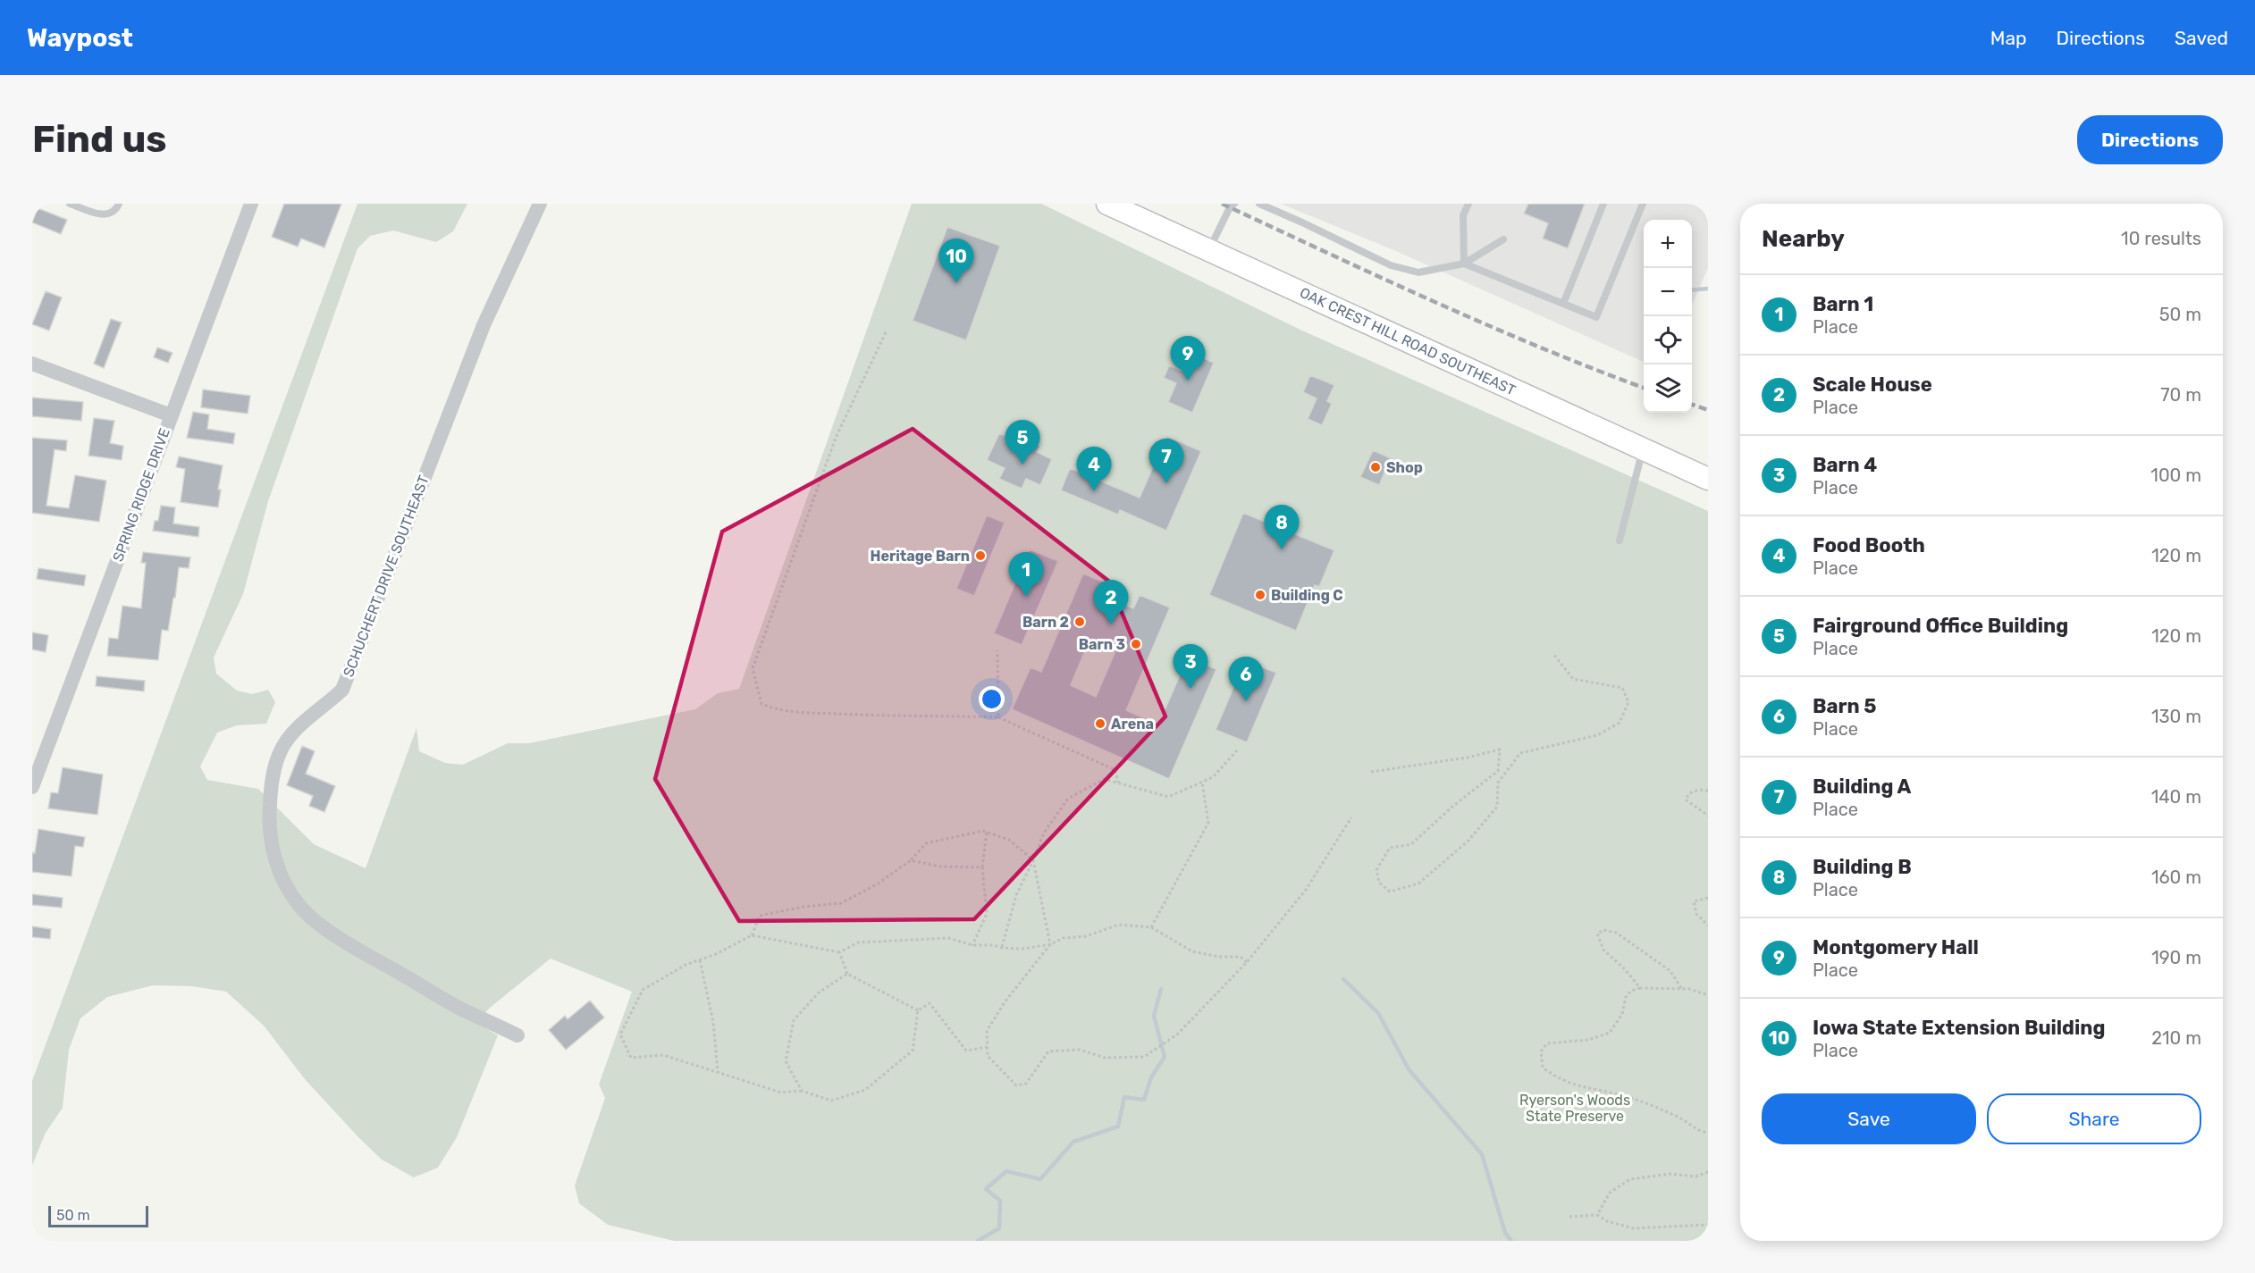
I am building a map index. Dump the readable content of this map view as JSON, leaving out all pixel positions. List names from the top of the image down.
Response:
{
  "streets": {
    "main road": ["OAK CREST HILL ROAD SOUTHEAST"],
    "street": ["SPRING RIDGE DRIVE", "SCHUCHERT DRIVE SOUTHEAST"]
  },
  "parks": ["Ryerson's Woods State Preserve"],
  "places": [
    "Shop",
    "Heritage Barn",
    "Building C",
    "Barn 2",
    "Barn 3",
    "Arena"
  ],
  "scale_bar": "50 m",
  "page": {
    "header": "Waypost",
    "nav": ["Map", "Directions", "Saved"],
    "buttons": [
      "Directions",
      ["Save", "Share"]
    ],
    "title": "Find us",
    "heading": ["Nearby", "10 results"],
    "map_buttons": ["+", "−"],
    "pins": [
      "10",
      "9",
      "5",
      "7",
      "4",
      "8",
      "1",
      "2",
      "3",
      "6"
    ],
    "list": [
      {
        "mark": "1",
        "name": "Barn 1",
        "note": "Place",
        "value": "50 m"
      },
      {
        "mark": "2",
        "name": "Scale House",
        "note": "Place",
        "value": "70 m"
      },
      {
        "mark": "3",
        "name": "Barn 4",
        "note": "Place",
        "value": "100 m"
      },
      {
        "mark": "4",
        "name": "Food Booth",
        "note": "Place",
        "value": "120 m"
      },
      {
        "mark": "5",
        "name": "Fairground Office Building",
        "note": "Place",
        "value": "120 m"
      },
      {
        "mark": "6",
        "name": "Barn 5",
        "note": "Place",
        "value": "130 m"
      },
      {
        "mark": "7",
        "name": "Building A",
        "note": "Place",
        "value": "140 m"
      },
      {
        "mark": "8",
        "name": "Building B",
        "note": "Place",
        "value": "160 m"
      },
      {
        "mark": "9",
        "name": "Montgomery Hall",
        "note": "Place",
        "value": "190 m"
      },
      {
        "mark": "10",
        "name": "Iowa State Extension Building",
        "note": "Place",
        "value": "210 m"
      }
    ],
    "scale": "50 m"
  }
}
